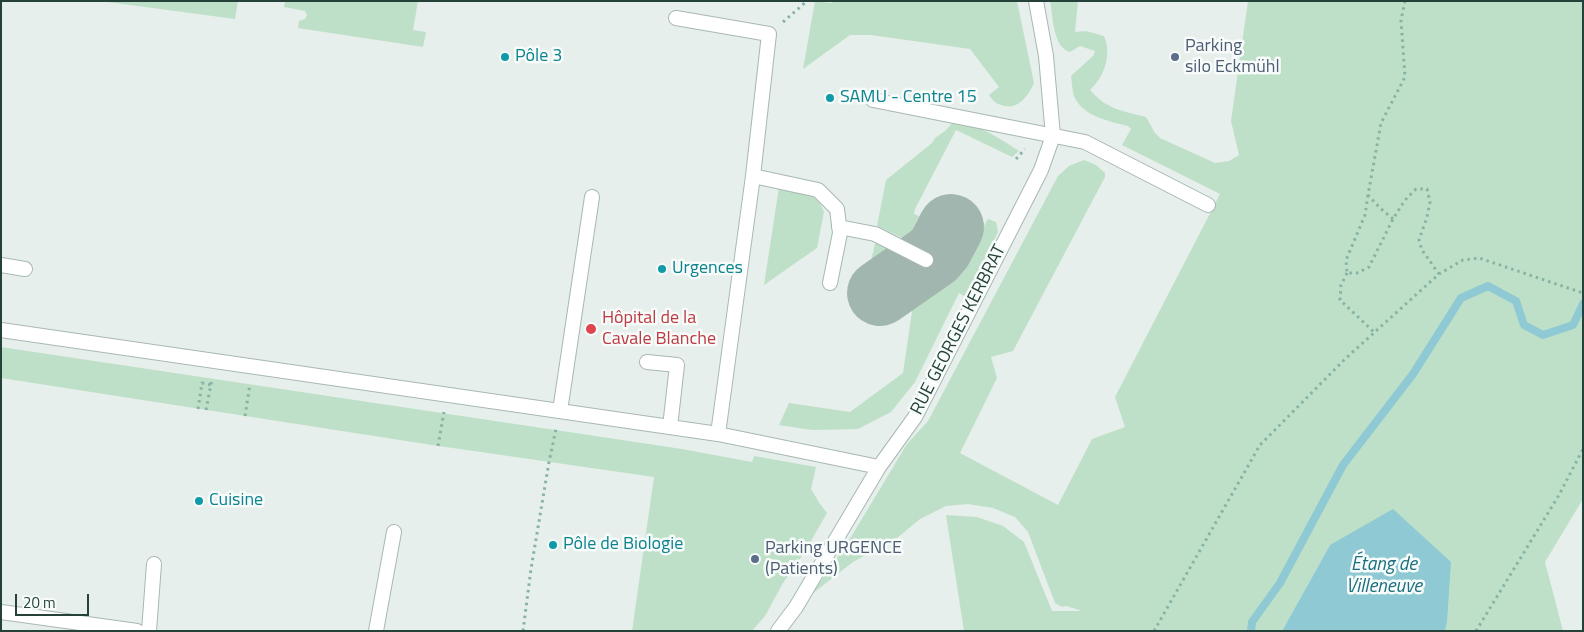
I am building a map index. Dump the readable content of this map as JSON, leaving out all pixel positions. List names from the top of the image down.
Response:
{
  "streets": {
    "lane": ["RUE GEORGES KERBRAT"]
  },
  "water": ["Étang de Villeneuve"],
  "places": [
    "Pôle 3",
    "Parking silo Eckmühl",
    "SAMU - Centre 15",
    "Urgences",
    "Hôpital de la Cavale Blanche",
    "Cuisine",
    "Pôle de Biologie",
    "Parking URGENCE (Patients)"
  ],
  "scale_bar": "20 m"
}
